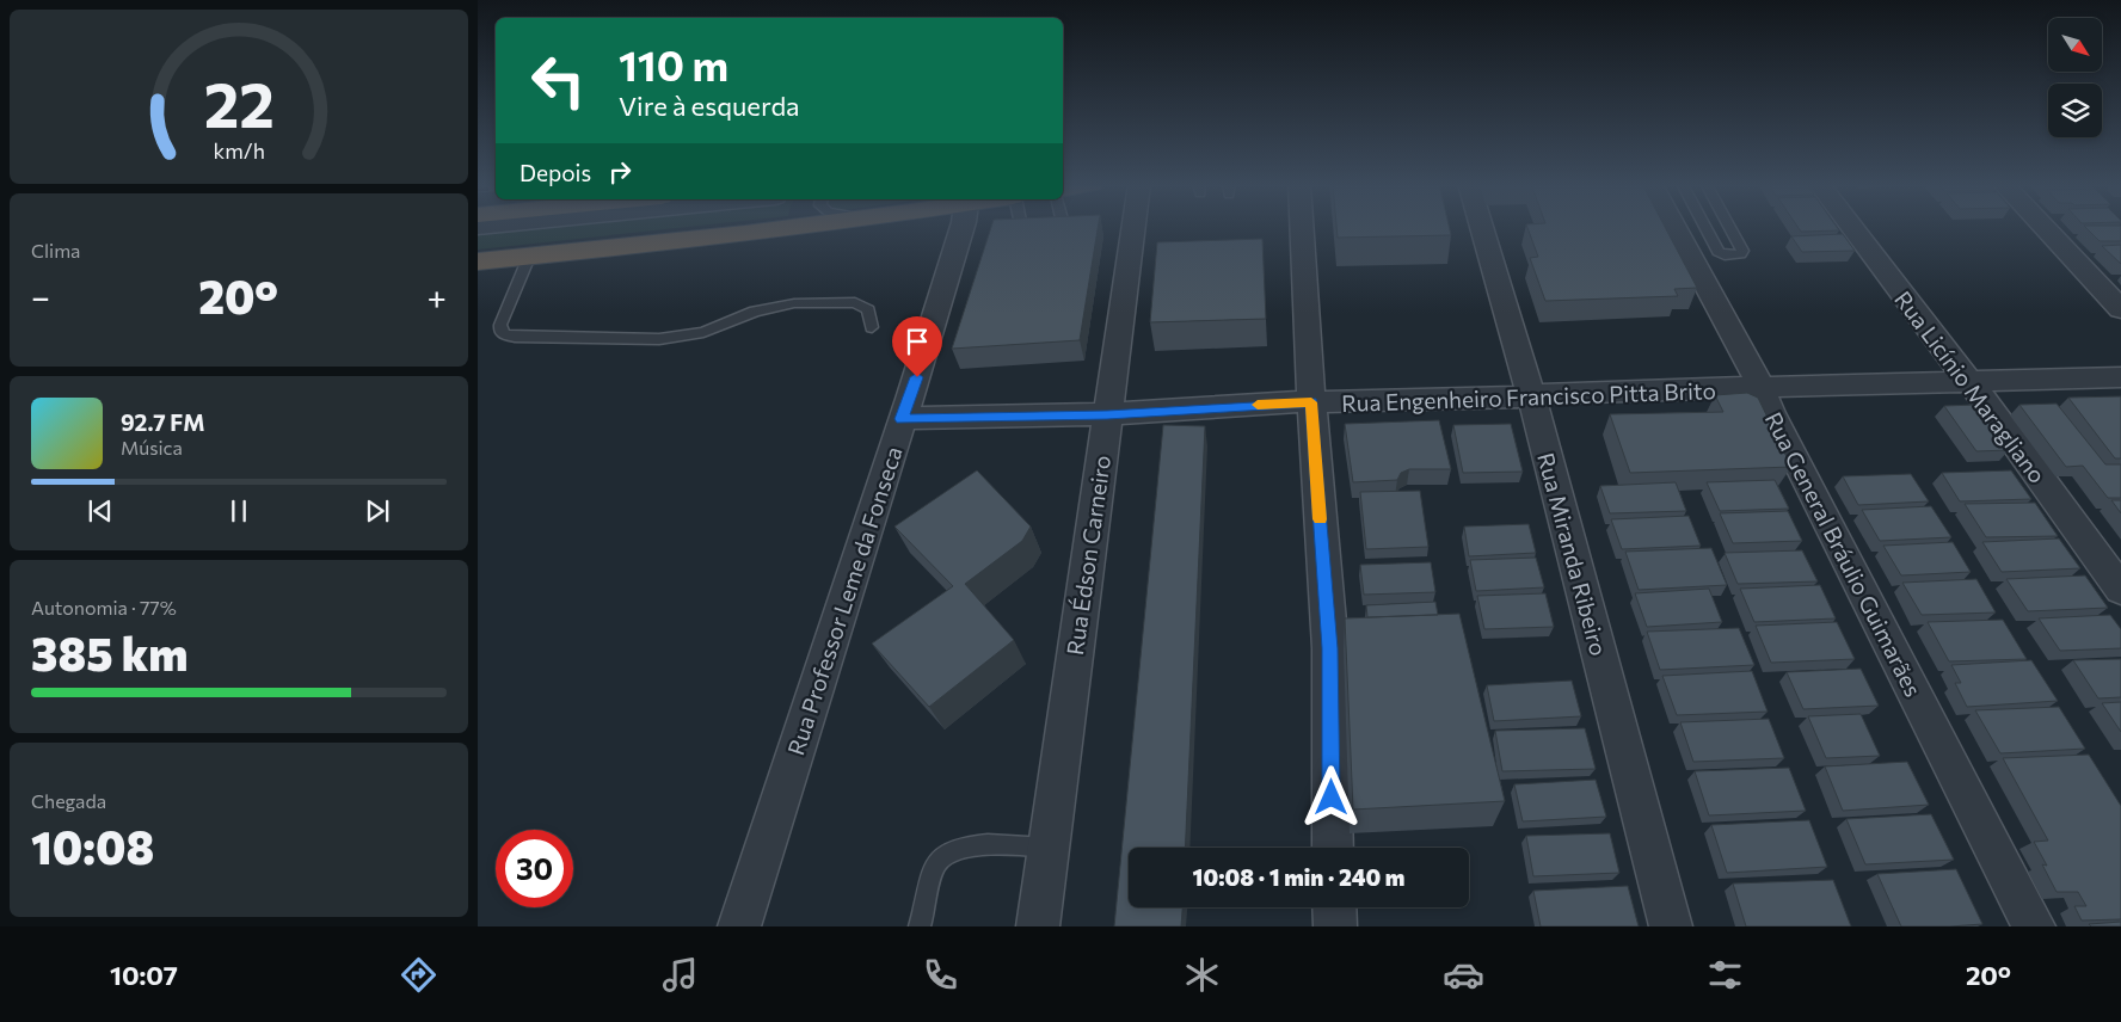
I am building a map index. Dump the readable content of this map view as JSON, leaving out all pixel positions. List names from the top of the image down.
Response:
{
  "streets": {
    "street": [
      "Rua Licínio Maragliano",
      "Rua Engenheiro Francisco Pitta Brito",
      "Rua Miranda Ribeiro",
      "Rua General Bráulio Guimarães",
      "Rua Édson Carneiro",
      "Rua Professor Leme da Fonseca"
    ]
  },
  "crossings": [
    ["Rua Licínio Maragliano", "Rua Engenheiro Francisco Pitta Brito"],
    ["Rua Engenheiro Francisco Pitta Brito", "Rua Miranda Ribeiro"],
    ["Rua Engenheiro Francisco Pitta Brito", "Rua General Bráulio Guimarães"],
    ["Rua Engenheiro Francisco Pitta Brito", "Rua Édson Carneiro"],
    ["Rua Engenheiro Francisco Pitta Brito", "Rua Professor Leme da Fonseca"]
  ],
  "north": "bottom right",
  "page": {
    "turn": ["110 m", "Vire à esquerda"],
    "then": "Depois",
    "tile": [
      "Clima",
      ["Autonomia · 77%", "385 km"],
      ["Chegada", "10:08"]
    ],
    "heat": ["−", "20°", "+"],
    "song": ["92.7 FM", "Música"],
    "limit": "30",
    "trip": "10:08 · 1 min · 240 m",
    "tabs": ["10:07", "20°"],
    "gauge": ["22", "km/h"]
  }
}
